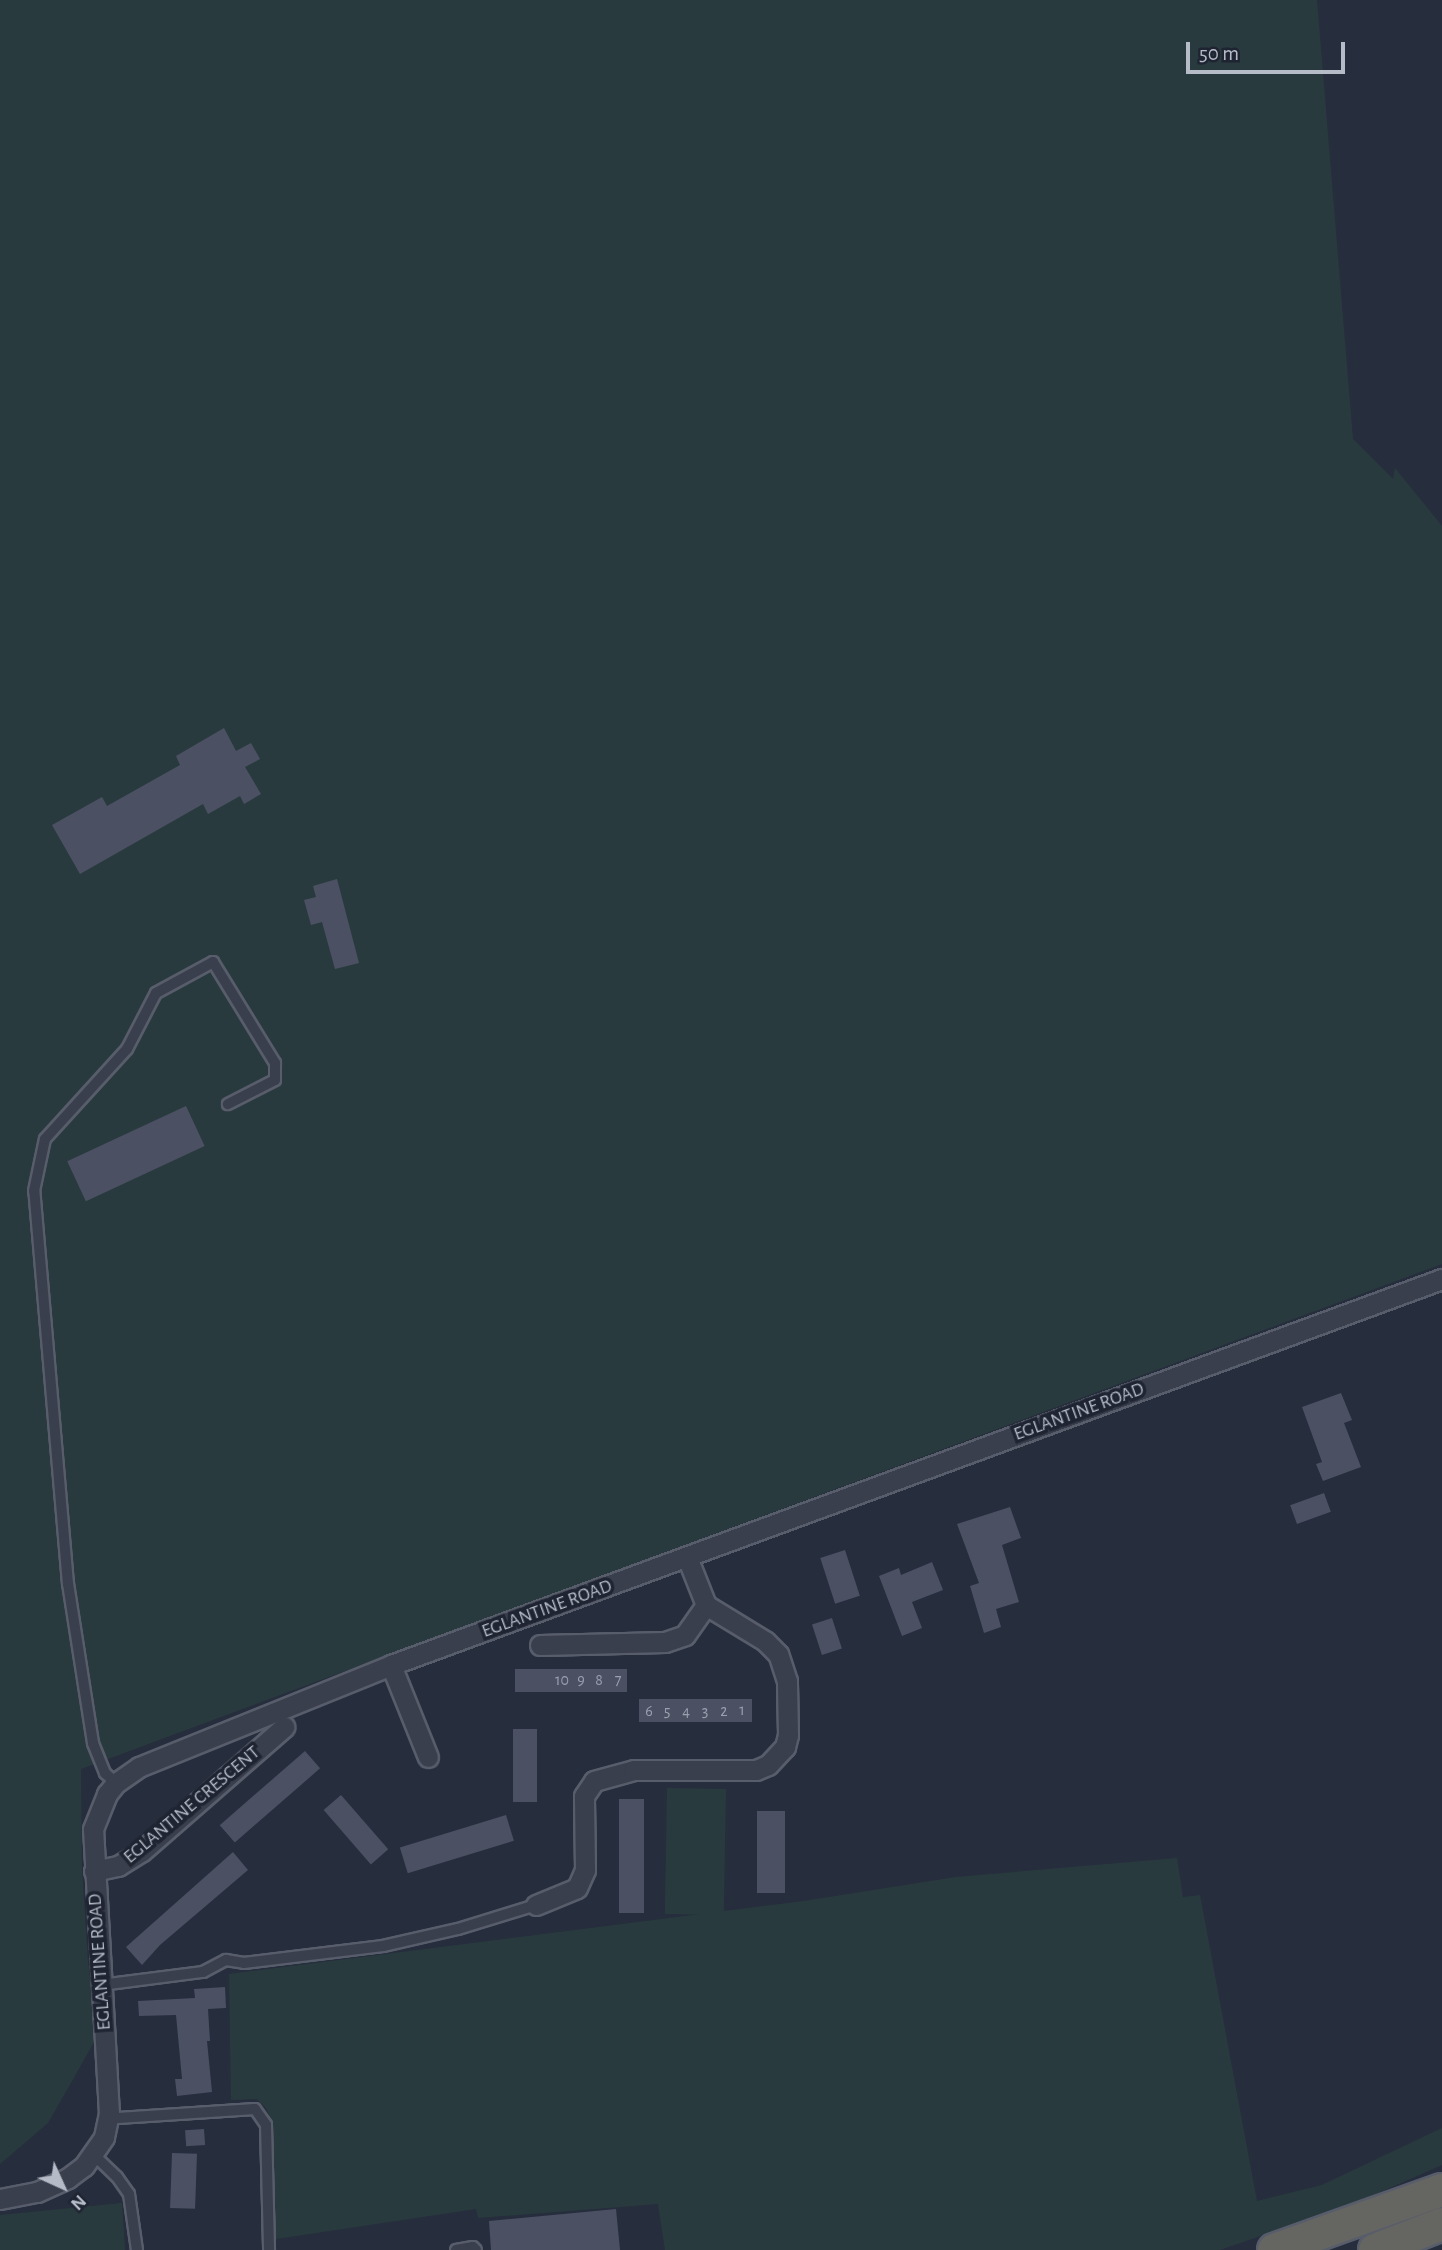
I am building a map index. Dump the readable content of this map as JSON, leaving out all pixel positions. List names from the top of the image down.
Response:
{
  "streets": {
    "street": ["EGLANTINE ROAD", "EGLANTINE CRESCENT"]
  },
  "crossings": [
    ["EGLANTINE ROAD", "EGLANTINE CRESCENT"]
  ],
  "house_numbers": [
    "10",
    "9",
    "8",
    "7",
    "1",
    "6",
    "5",
    "4",
    "3",
    "2"
  ],
  "scale_bar": "50 m",
  "north": "bottom right"
}
